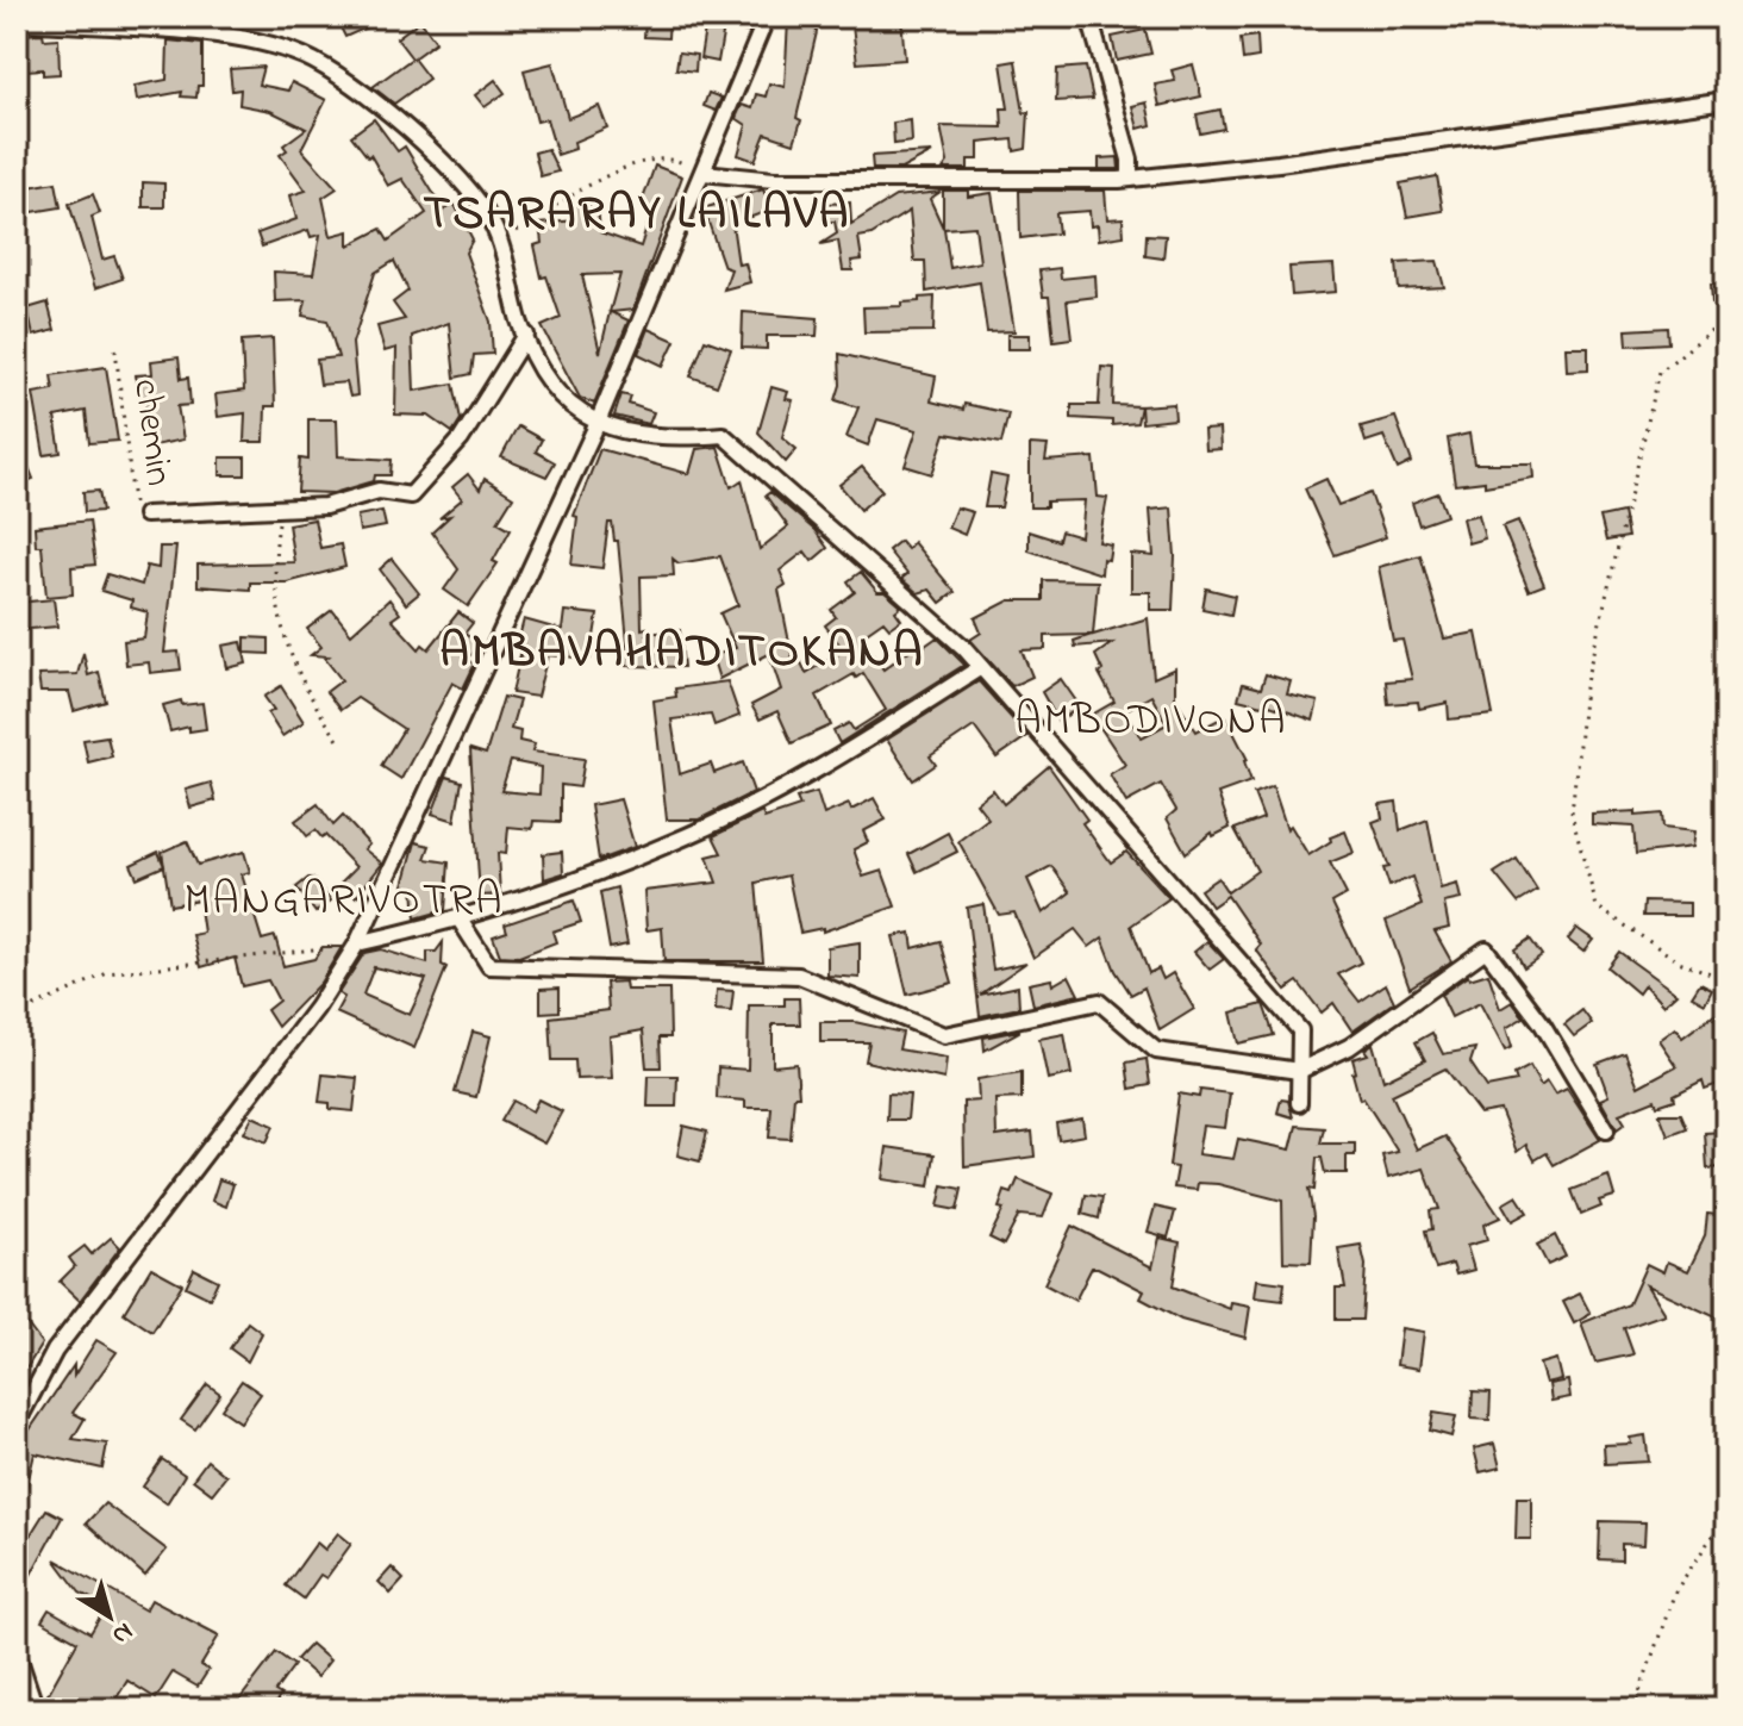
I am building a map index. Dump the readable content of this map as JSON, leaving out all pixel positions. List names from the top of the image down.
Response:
{
  "streets": {
    "path": ["chemin"]
  },
  "districts": [
    "TSARARAY LAILAVA",
    "AMBAVAHADITOKANA",
    "AMBODIVONA",
    "MANGARIVOTRA"
  ],
  "north": "bottom right"
}
